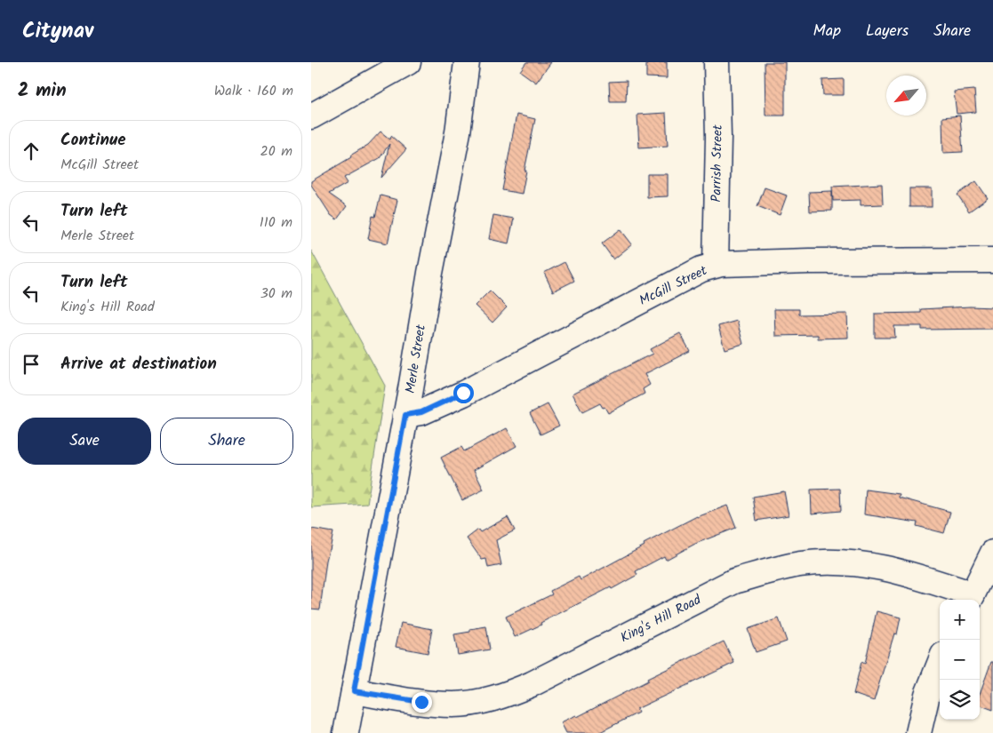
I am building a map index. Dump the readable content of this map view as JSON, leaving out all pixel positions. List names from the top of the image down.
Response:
{
  "streets": {
    "street": [
      "Parrish Street",
      "McGill Street",
      "Merle Street",
      "King's Hill Road"
    ]
  },
  "crossings": [
    ["Parrish Street", "McGill Street"],
    ["McGill Street", "Merle Street"],
    ["Merle Street", "King's Hill Road"]
  ],
  "north": "bottom left",
  "page": {
    "header": "Citynav",
    "nav": ["Map", "Layers", "Share"],
    "heading": ["2 min", "Walk · 160 m"],
    "list": [
      ["Continue", "McGill Street", "20 m"],
      ["Turn left", "Merle Street", "110 m"],
      ["Turn left", "King's Hill Road", "30 m"],
      "Arrive at destination"
    ],
    "buttons": ["Save", "Share"],
    "map_buttons": ["+", "−"]
  }
}
